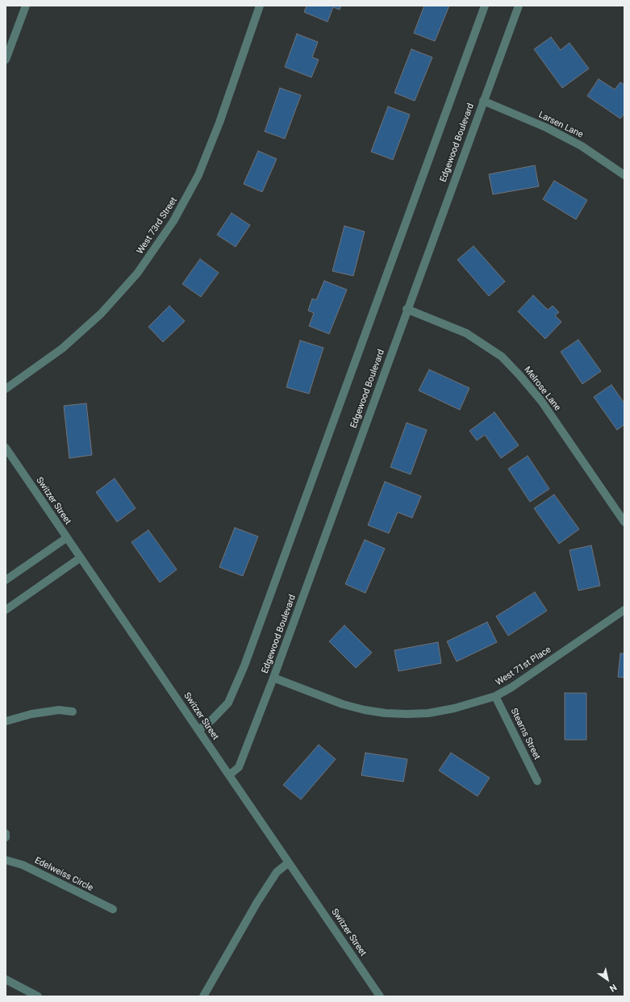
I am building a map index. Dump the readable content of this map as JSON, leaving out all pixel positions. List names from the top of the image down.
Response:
{
  "streets": {
    "street": [
      "Larsen Lane",
      "Edgewood Boulevard",
      "West 73rd Street",
      "Melrose Lane",
      "Switzer Street",
      "West 71st Place",
      "Stearns Street",
      "Edelweiss Circle"
    ]
  },
  "crossings": [
    ["Larsen Lane", "Edgewood Boulevard"],
    ["Edgewood Boulevard", "Melrose Lane"],
    ["Edgewood Boulevard", "Switzer Street"],
    ["Edgewood Boulevard", "West 71st Place"],
    ["West 71st Place", "Stearns Street"]
  ],
  "north": "bottom right"
}
